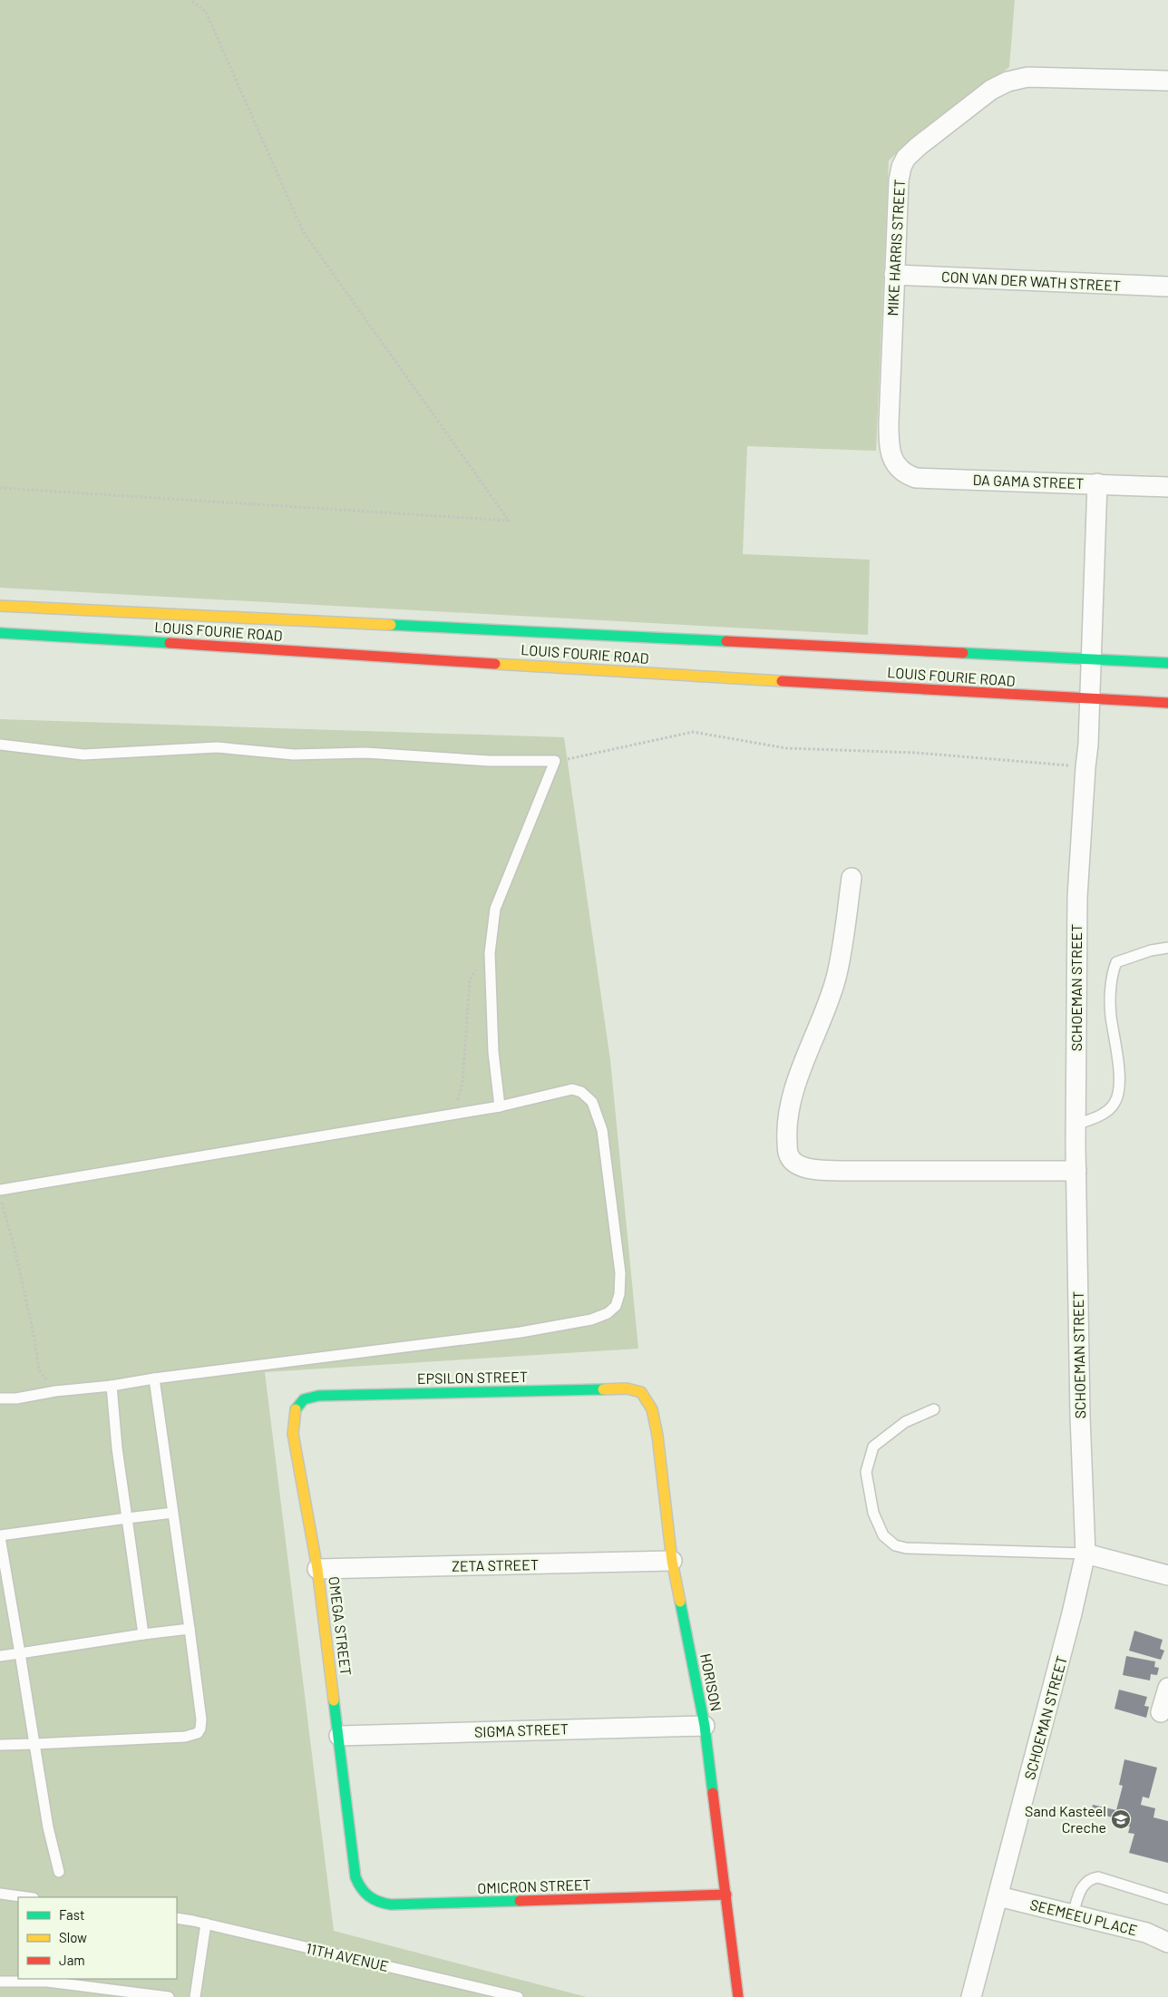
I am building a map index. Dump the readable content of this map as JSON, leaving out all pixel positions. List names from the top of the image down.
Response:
{
  "streets": {
    "main road": [
      "LOUIS FOURIE ROAD",
      "EPSILON STREET",
      "OMEGA STREET",
      "HORISON",
      "OMICRON STREET"
    ],
    "street": [
      "MIKE HARRIS STREET",
      "CON VAN DER WATH STREET",
      "DA GAMA STREET",
      "SCHOEMAN STREET",
      "ZETA STREET",
      "SIGMA STREET",
      "SEEMEEU PLACE"
    ],
    "lane": ["11TH AVENUE"]
  },
  "crossings": [
    ["MIKE HARRIS STREET", "CON VAN DER WATH STREET"],
    ["MIKE HARRIS STREET", "DA GAMA STREET"],
    ["DA GAMA STREET", "SCHOEMAN STREET"],
    ["LOUIS FOURIE ROAD", "SCHOEMAN STREET"],
    ["SCHOEMAN STREET", "SEEMEEU PLACE"],
    ["EPSILON STREET", "OMEGA STREET"],
    ["EPSILON STREET", "HORISON"],
    ["ZETA STREET", "OMEGA STREET"],
    ["ZETA STREET", "HORISON"],
    ["OMEGA STREET", "SIGMA STREET"],
    ["OMEGA STREET", "OMICRON STREET"],
    ["HORISON", "SIGMA STREET"],
    ["HORISON", "OMICRON STREET"]
  ],
  "places": {
    "school or university": ["Sand Kasteel Creche"]
  },
  "legend": ["Fast", "Slow", "Jam"]
}
